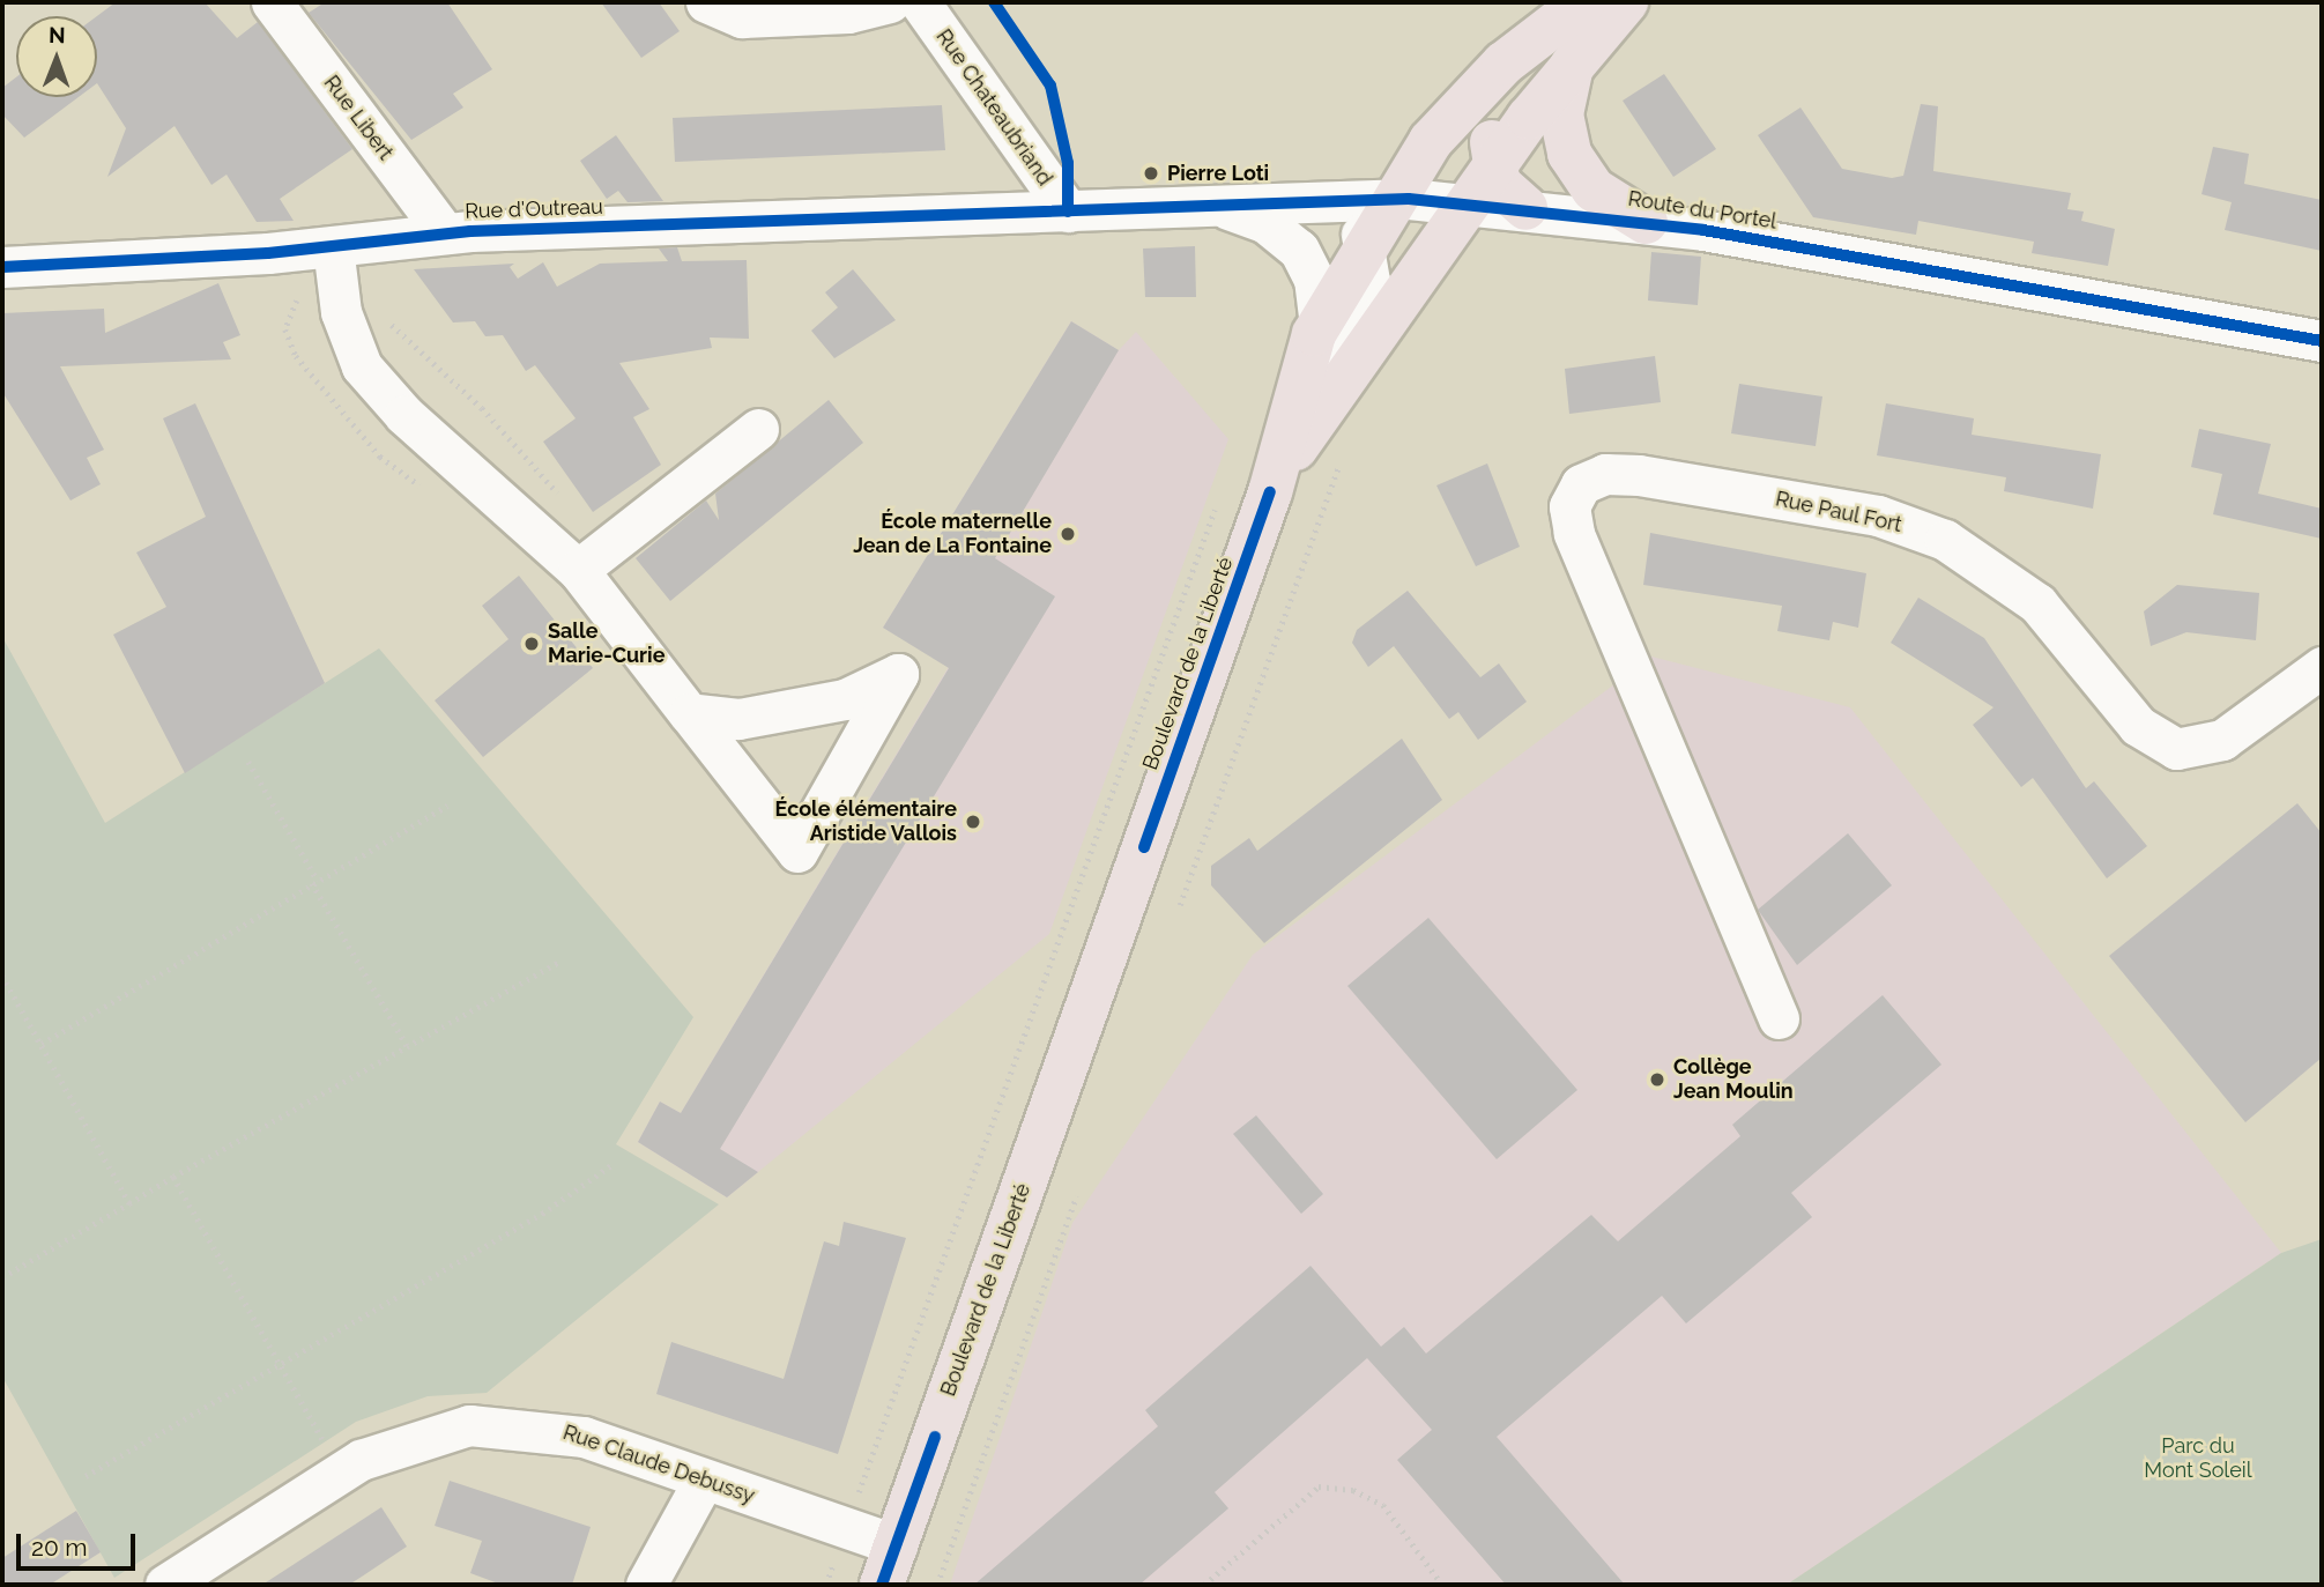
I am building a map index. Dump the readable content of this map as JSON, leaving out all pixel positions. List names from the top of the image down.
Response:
{
  "streets": {
    "main road": ["Boulevard de la Liberté"],
    "street": [
      "Rue Chateaubriand",
      "Rue Libert",
      "Rue d'Outreau",
      "Route du Portel",
      "Rue Paul Fort",
      "Rue Claude Debussy"
    ]
  },
  "crossings": [
    ["Rue Chateaubriand", "Rue d'Outreau"],
    ["Rue Chateaubriand", "Route du Portel"],
    ["Rue Libert", "Rue d'Outreau"],
    ["Rue d'Outreau", "Route du Portel"],
    ["Route du Portel", "Boulevard de la Liberté"],
    ["Boulevard de la Liberté", "Rue Claude Debussy"]
  ],
  "parks": ["Parc du Mont Soleil"],
  "places": [
    "Pierre Loti",
    "École maternelle Jean de La Fontaine",
    "Salle Marie-Curie",
    "École élémentaire Aristide Vallois",
    "Collège Jean Moulin"
  ],
  "scale_bar": "20 m",
  "north": "top"
}
